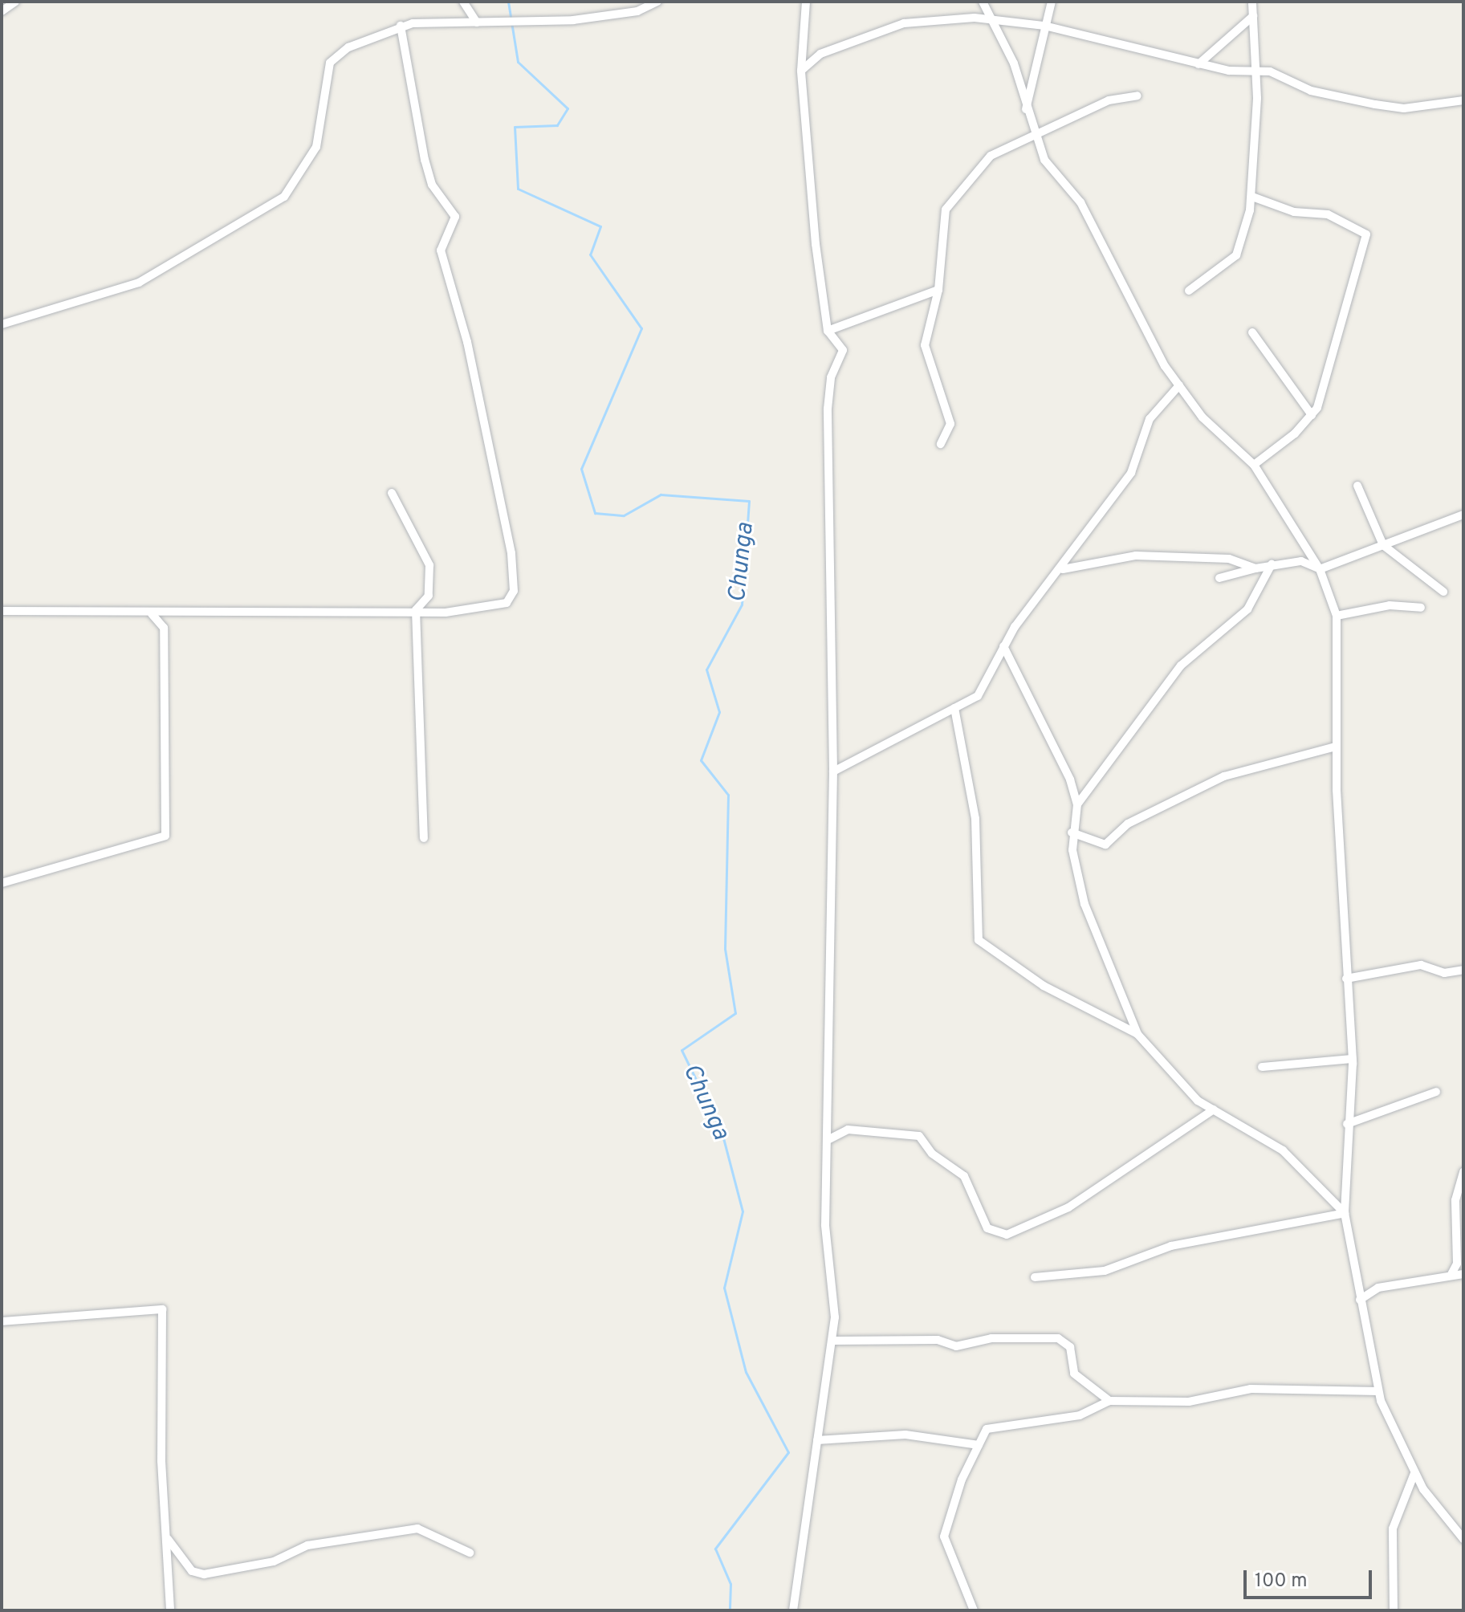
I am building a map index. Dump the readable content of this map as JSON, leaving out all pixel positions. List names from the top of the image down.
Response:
{
  "water": ["Chunga"],
  "scale_bar": "100 m"
}
